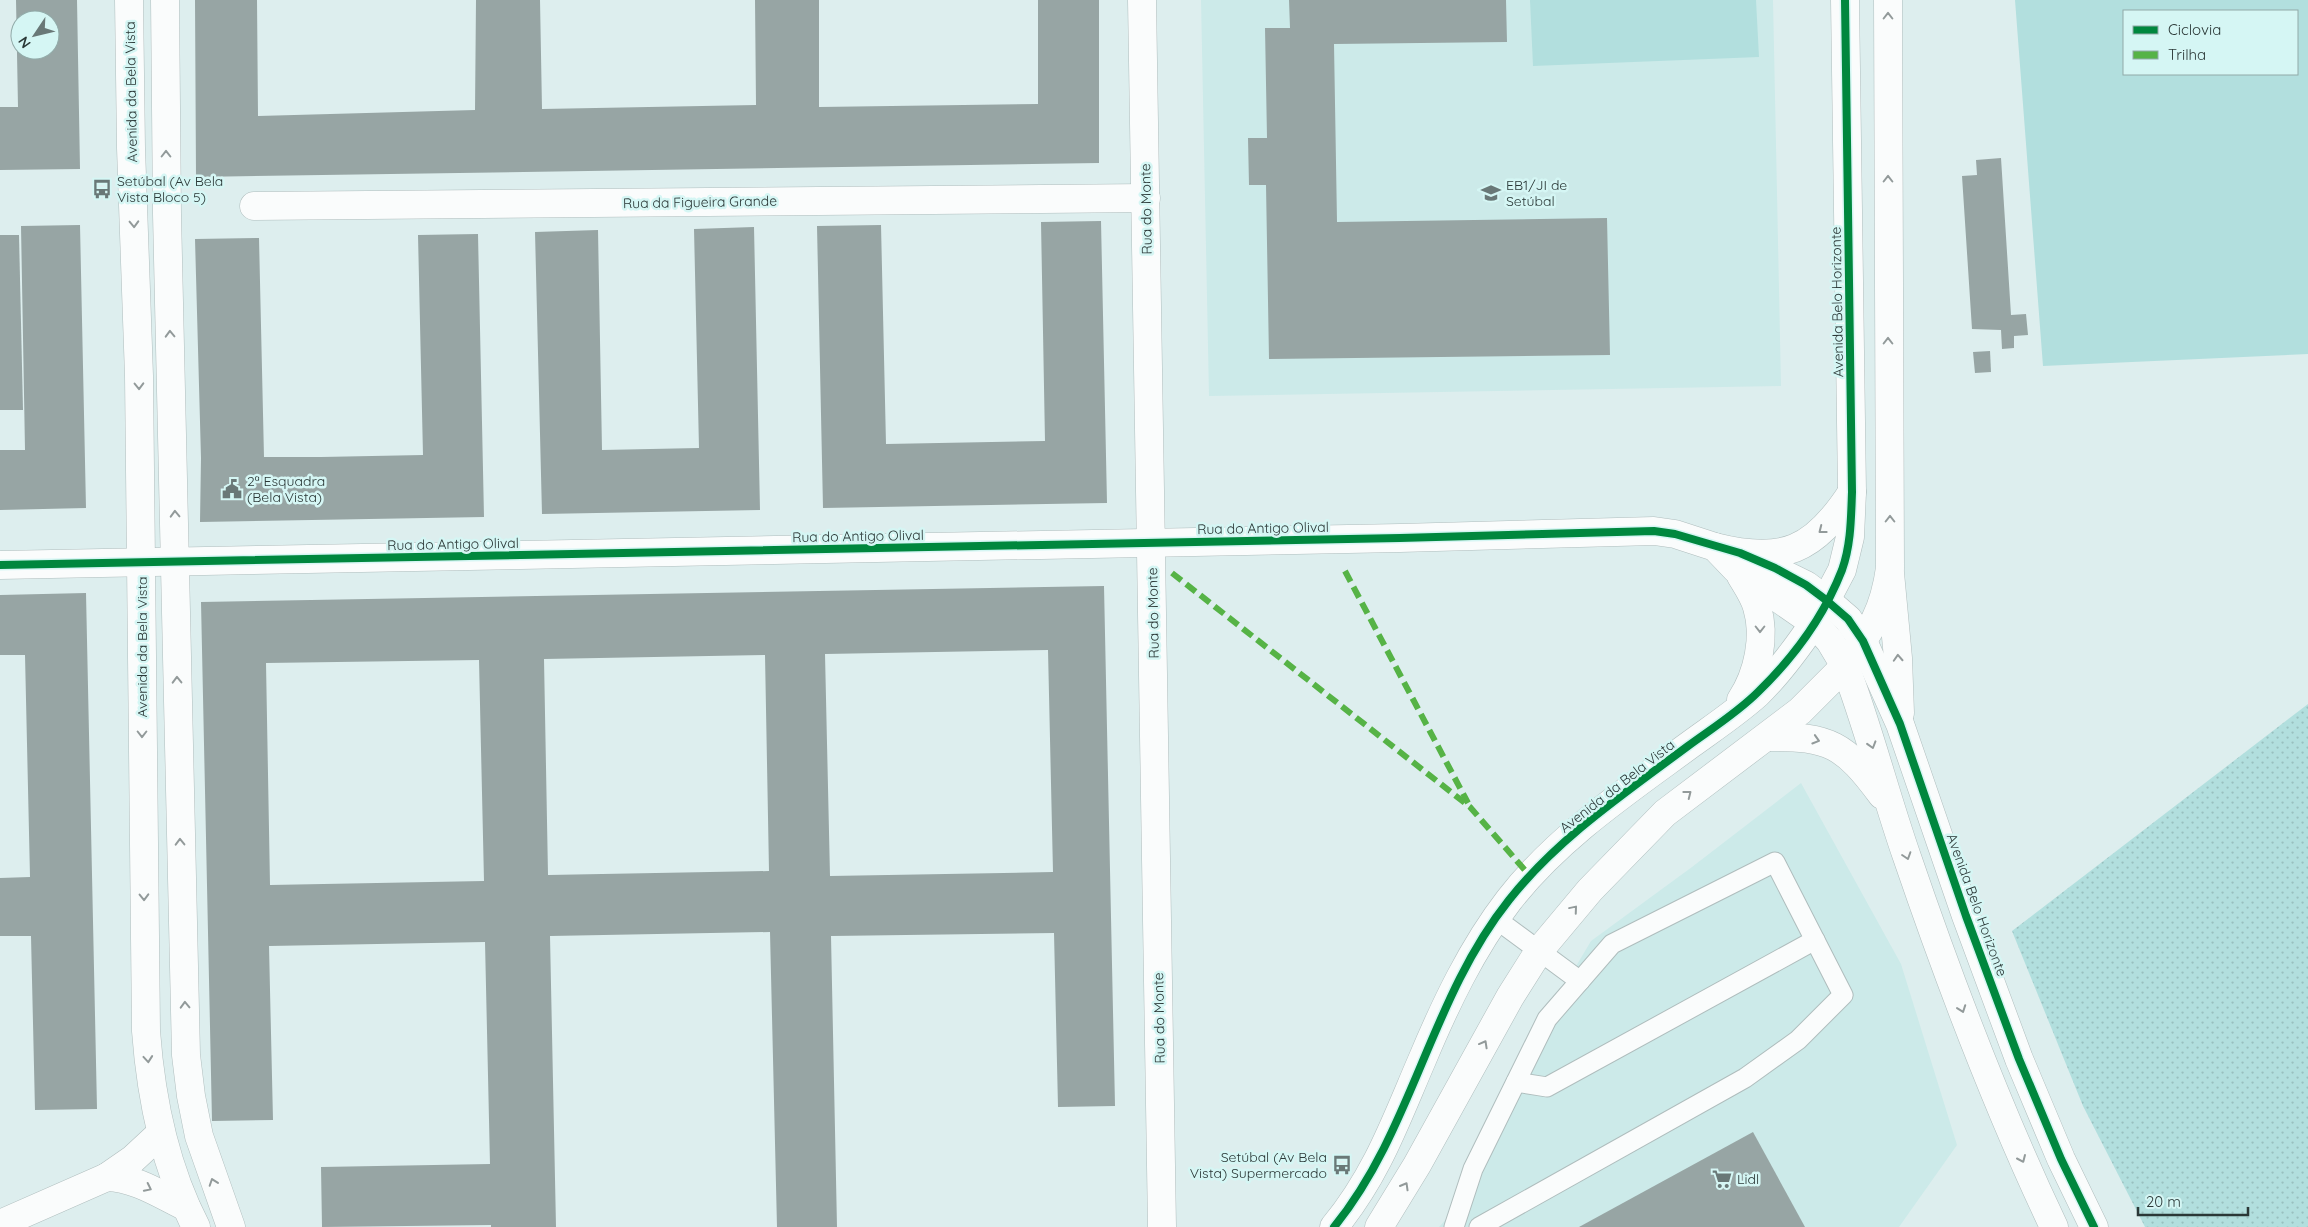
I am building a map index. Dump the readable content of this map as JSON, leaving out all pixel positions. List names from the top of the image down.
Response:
{
  "streets": {
    "street": [
      "Avenida da Bela Vista",
      "Rua da Figueira Grande",
      "Rua do Monte",
      "Avenida Belo Horizonte",
      "Rua do Antigo Olival"
    ]
  },
  "crossings": [
    ["Avenida da Bela Vista", "Avenida Belo Horizonte"],
    ["Avenida da Bela Vista", "Rua do Antigo Olival"],
    ["Rua da Figueira Grande", "Rua do Monte"],
    ["Rua do Monte", "Rua do Antigo Olival"]
  ],
  "places": {
    "bus stop": ["Setúbal (Av Bela Vista Bloco 5)", "Setúbal (Av Bela Vista) Supermercado"],
    "school or university": ["EB1/JI de Setúbal"],
    "public building": ["2ª Esquadra (Bela Vista)"],
    "supermarket": ["Lidl"]
  },
  "legend": ["Ciclovia", "Trilha"],
  "scale_bar": "20 m",
  "north": "bottom left"
}
